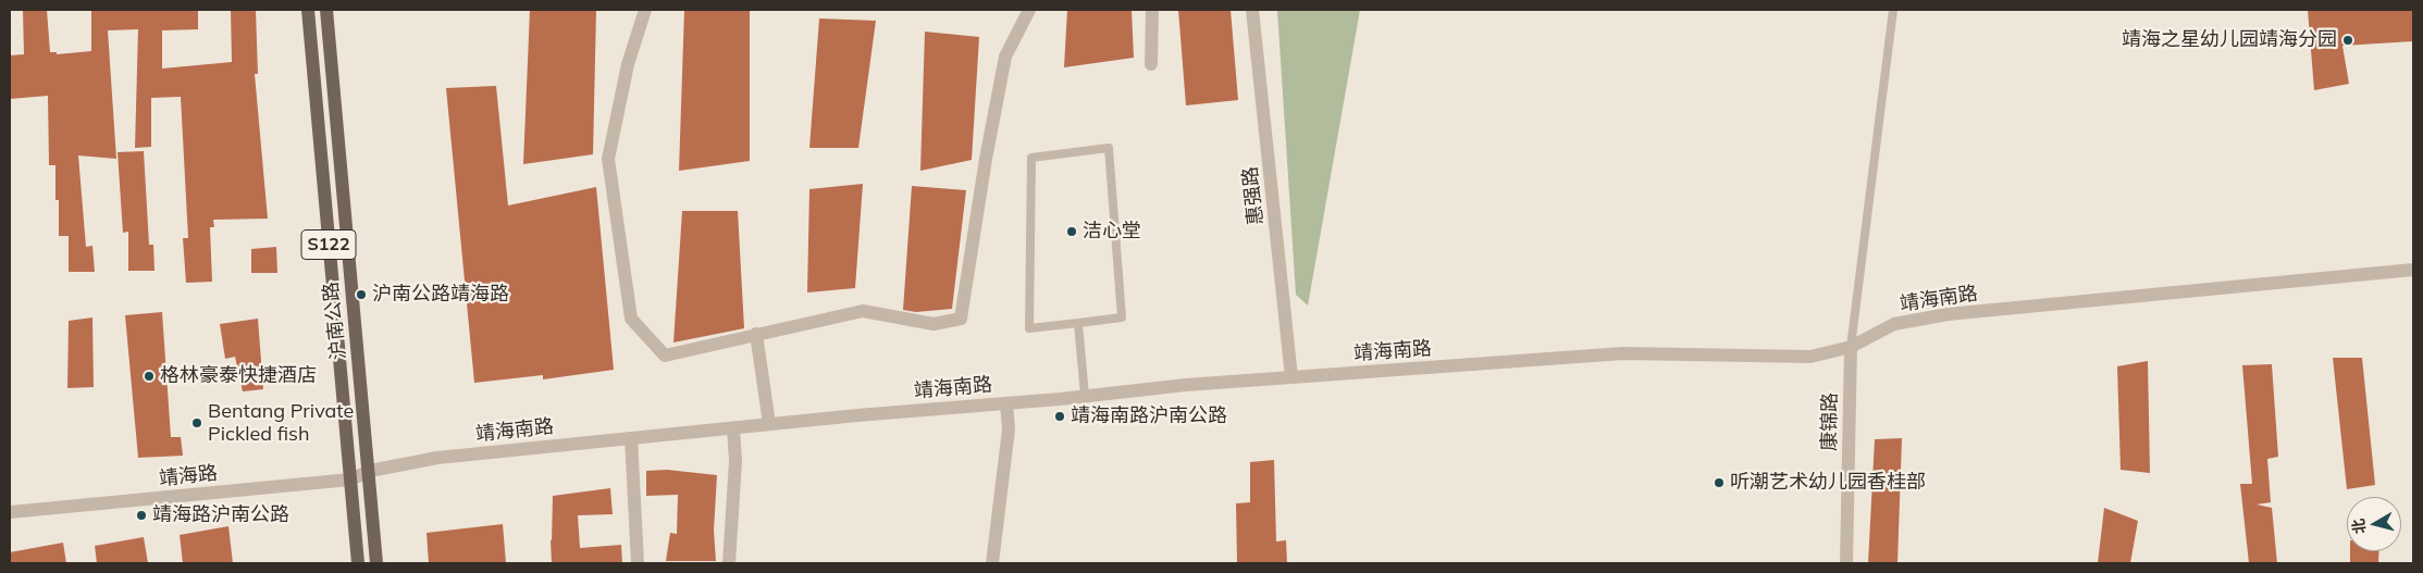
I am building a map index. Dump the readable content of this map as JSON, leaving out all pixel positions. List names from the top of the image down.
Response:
{
  "streets": {
    "main road": ["S122", "沪南公路"],
    "street": [
      "惠强路",
      "靖海南路",
      "康锦路",
      "靖海路"
    ]
  },
  "crossings": [
    ["惠强路", "靖海南路"],
    ["靖海南路", "沪南公路"],
    ["靖海南路", "康锦路"],
    ["靖海南路", "靖海路"],
    ["沪南公路", "靖海路"]
  ],
  "places": [
    "靖海之星幼儿园靖海分园",
    "洁心堂",
    "沪南公路靖海路",
    "格林豪泰快捷酒店",
    "靖海南路沪南公路",
    "Bentang Private Pickled fish",
    "听潮艺术幼儿园香桂部",
    "靖海路沪南公路"
  ],
  "north": "left"
}
